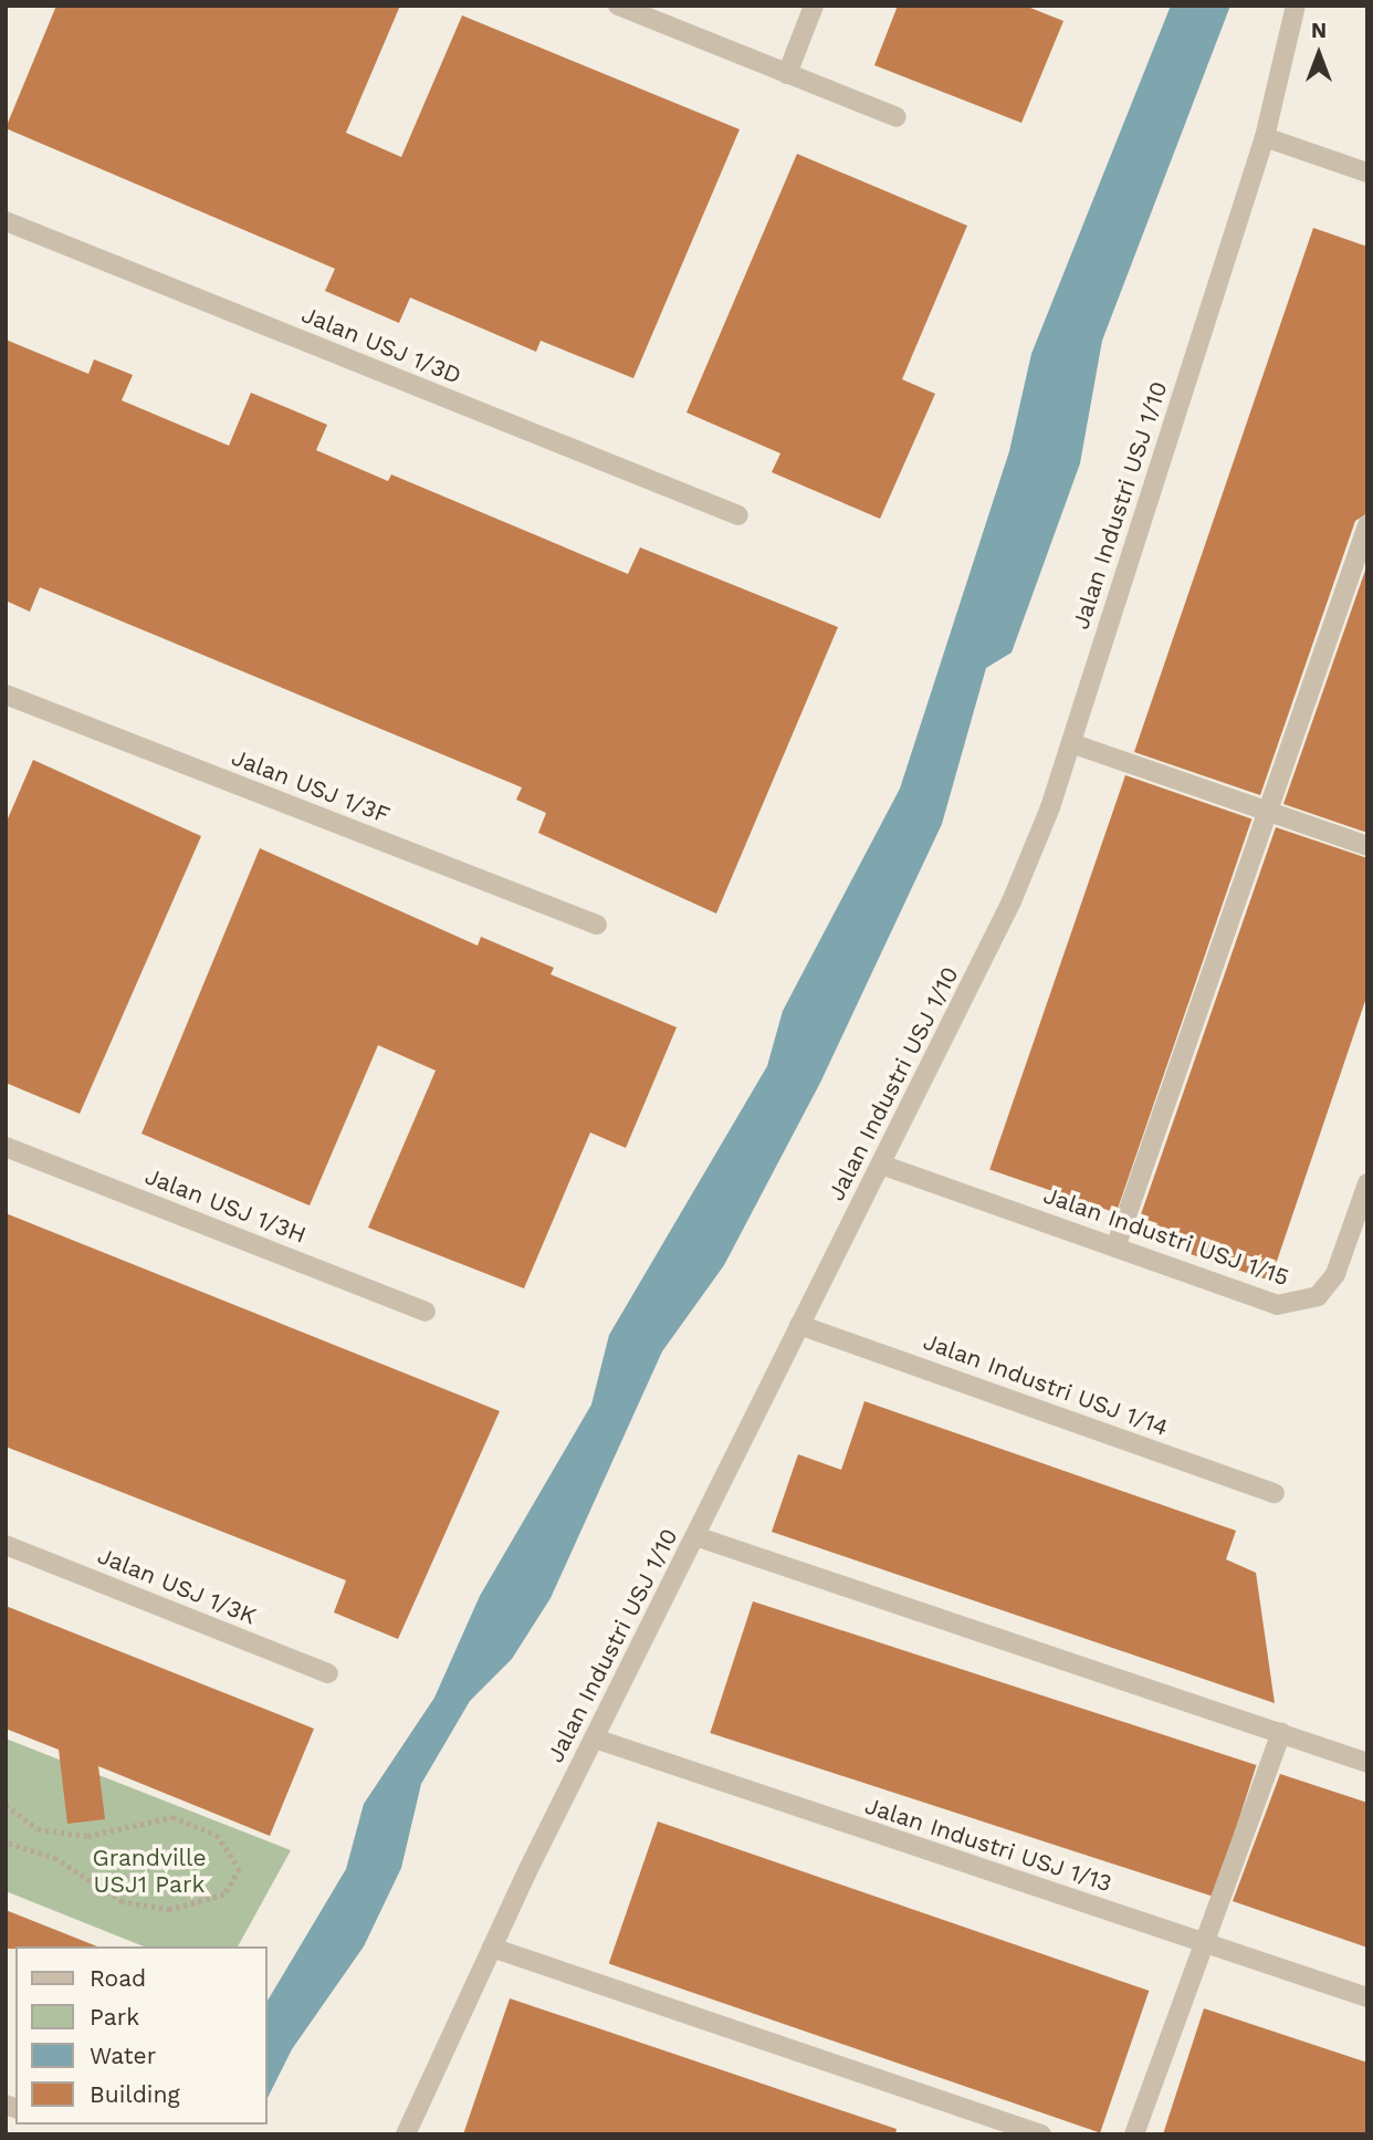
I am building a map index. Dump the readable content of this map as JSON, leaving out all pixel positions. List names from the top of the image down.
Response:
{
  "streets": {
    "street": [
      "Jalan USJ 1/3D",
      "Jalan Industri USJ 1/10",
      "Jalan USJ 1/3F",
      "Jalan USJ 1/3H",
      "Jalan Industri USJ 1/15",
      "Jalan Industri USJ 1/14",
      "Jalan USJ 1/3K",
      "Jalan Industri USJ 1/13"
    ]
  },
  "crossings": [
    ["Jalan Industri USJ 1/10", "Jalan Industri USJ 1/15"],
    ["Jalan Industri USJ 1/10", "Jalan Industri USJ 1/14"],
    ["Jalan Industri USJ 1/10", "Jalan Industri USJ 1/13"]
  ],
  "parks": ["Grandville USJ1 Park"],
  "legend": [
    "Road",
    "Park",
    "Water",
    "Building"
  ],
  "north": "top"
}
